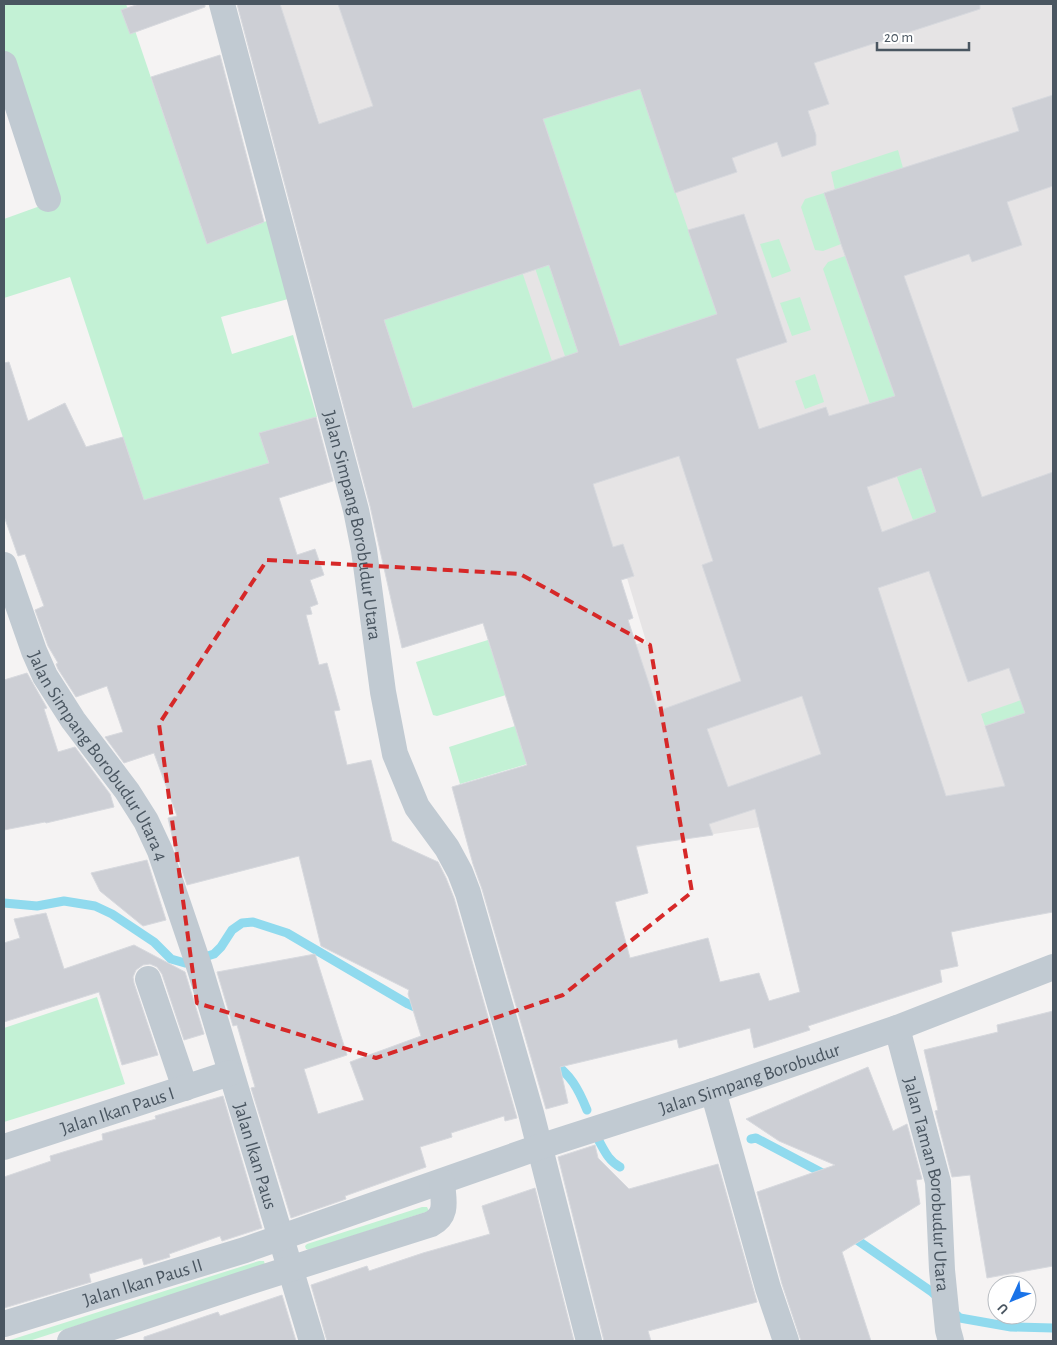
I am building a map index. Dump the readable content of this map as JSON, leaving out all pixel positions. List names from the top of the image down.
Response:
{
  "streets": {
    "street": [
      "Jalan Simpang Borobudur Utara",
      "Jalan Simpang Borobudur Utara 4",
      "Jalan Simpang Borobudur",
      "Jalan Ikan Paus I",
      "Jalan Ikan Paus",
      "Jalan Taman Borobudur Utara",
      "Jalan Ikan Paus II"
    ]
  },
  "crossings": [
    ["Jalan Simpang Borobudur Utara", "Jalan Simpang Borobudur"],
    ["Jalan Simpang Borobudur Utara 4", "Jalan Ikan Paus"],
    ["Jalan Simpang Borobudur", "Jalan Ikan Paus"],
    ["Jalan Simpang Borobudur", "Jalan Taman Borobudur Utara"],
    ["Jalan Simpang Borobudur", "Jalan Ikan Paus II"],
    ["Jalan Ikan Paus I", "Jalan Ikan Paus"],
    ["Jalan Ikan Paus", "Jalan Ikan Paus II"]
  ],
  "scale_bar": "20 m",
  "north": "bottom left"
}
